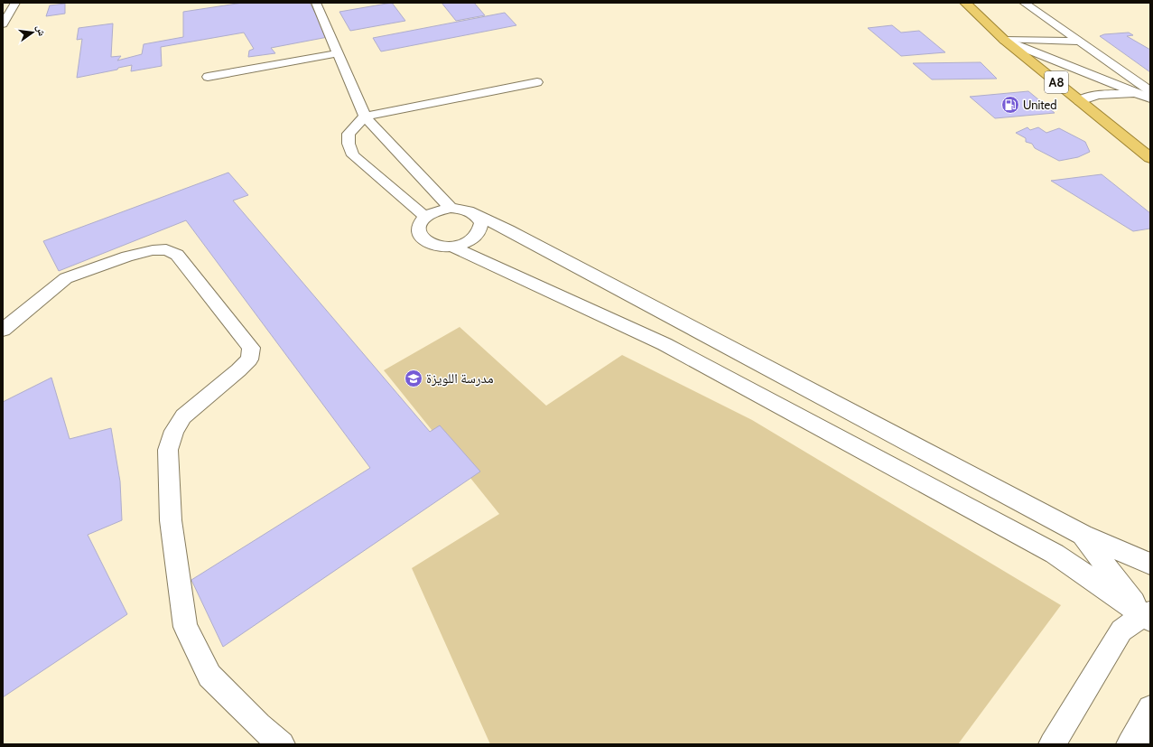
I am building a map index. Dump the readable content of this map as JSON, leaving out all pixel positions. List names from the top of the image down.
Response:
{
  "streets": {
    "highway": ["A8"]
  },
  "places": {
    "fuel station": ["United"],
    "school or university": ["مدرسة اللويزة"]
  },
  "north": "right"
}
